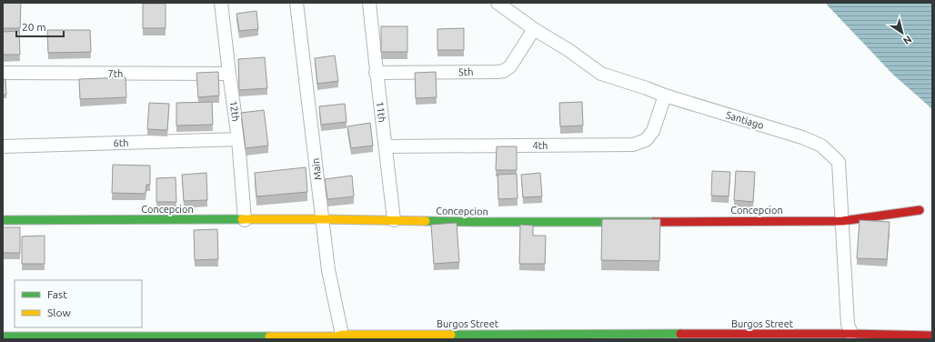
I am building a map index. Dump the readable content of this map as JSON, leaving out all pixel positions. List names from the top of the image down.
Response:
{
  "streets": {
    "street": [
      "5th",
      "7th",
      "12th",
      "11th",
      "Santiago",
      "6th",
      "4th",
      "Main",
      "Concepcion",
      "Burgos Street"
    ]
  },
  "crossings": [
    ["5th", "11th"],
    ["5th", "Santiago"],
    ["7th", "12th"],
    ["12th", "6th"],
    ["12th", "Concepcion"],
    ["11th", "4th"],
    ["11th", "Concepcion"],
    ["Santiago", "4th"],
    ["Santiago", "Concepcion"],
    ["Santiago", "Burgos Street"],
    ["Main", "Concepcion"],
    ["Main", "Burgos Street"]
  ],
  "legend": ["Fast", "Slow"],
  "scale_bar": "20 m",
  "north": "bottom right"
}
